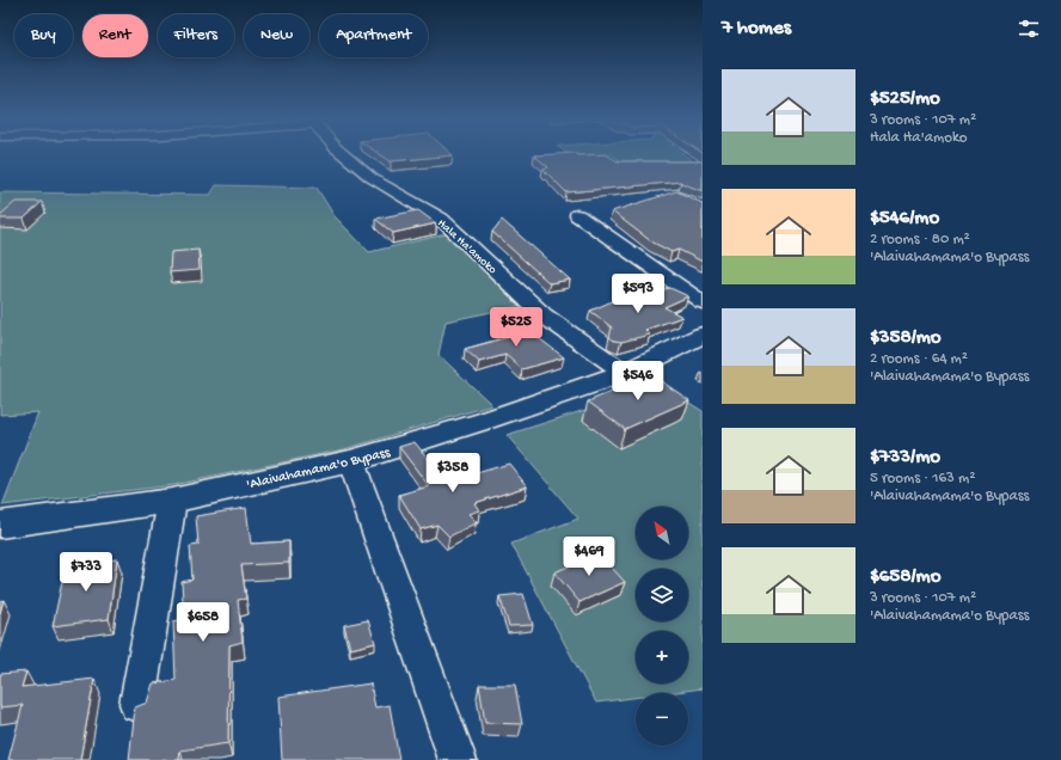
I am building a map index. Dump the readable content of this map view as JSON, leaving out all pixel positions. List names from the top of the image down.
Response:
{
  "streets": {
    "main road": ["'Alaivahamama'o Bypass"],
    "street": ["Hala Ha'amoko"]
  },
  "crossings": [
    ["Hala Ha'amoko", "'Alaivahamama'o Bypass"]
  ],
  "north": "top left",
  "page": {
    "heading": "7 homes",
    "chip": [
      "Buy",
      "Rent",
      "Filters",
      "New",
      "Apartment"
    ],
    "list": [
      {
        "name": "$525/mo",
        "note": "3 rooms · 107 m² · Hala Ha'amoko"
      },
      {
        "name": "$546/mo",
        "note": "2 rooms · 80 m² · 'Alaivahamama'o Bypass"
      },
      {
        "name": "$358/mo",
        "note": "2 rooms · 64 m² · 'Alaivahamama'o Bypass"
      },
      {
        "name": "$733/mo",
        "note": "5 rooms · 163 m² · 'Alaivahamama'o Bypass"
      },
      {
        "name": "$658/mo",
        "note": "3 rooms · 107 m² · 'Alaivahamama'o Bypass"
      }
    ],
    "price": [
      "$593",
      "$525",
      "$546",
      "$358",
      "$469",
      "$733",
      "$658"
    ],
    "map_buttons": ["+", "−"]
  }
}
